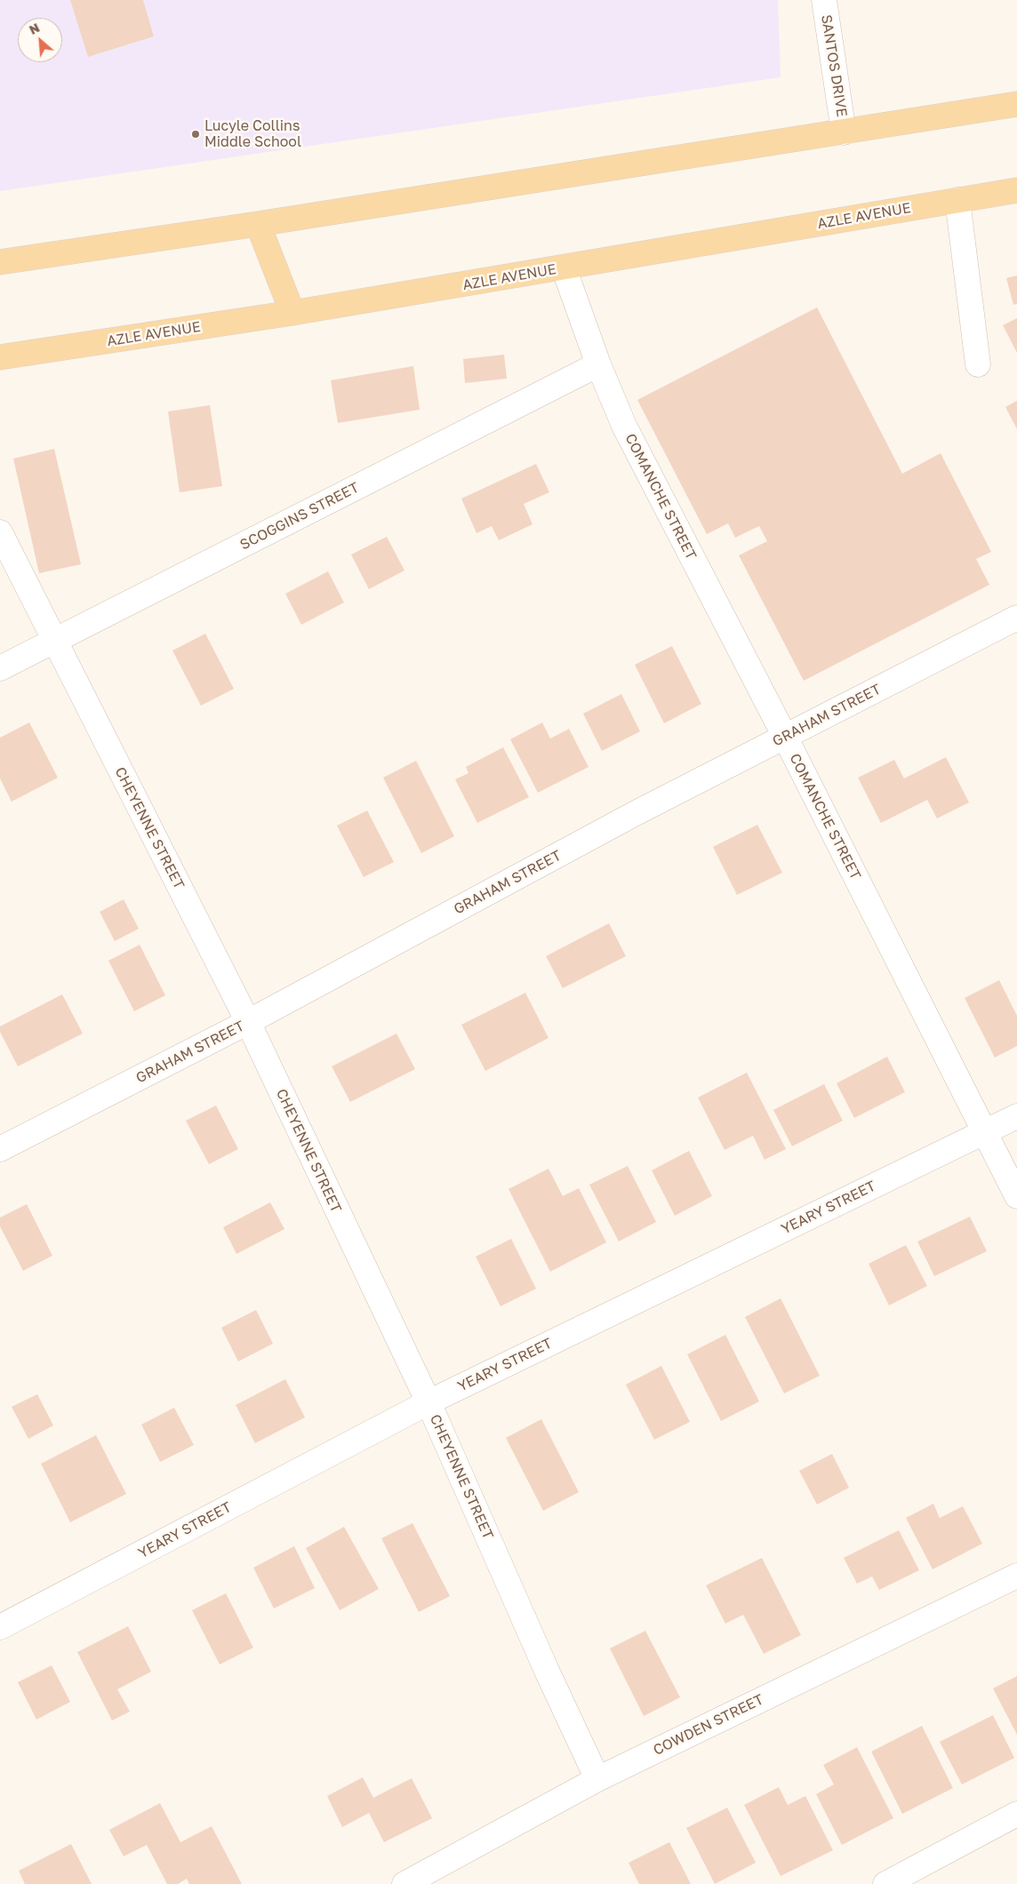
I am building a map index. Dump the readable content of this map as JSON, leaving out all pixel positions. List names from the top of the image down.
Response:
{
  "streets": {
    "main road": ["AZLE AVENUE"],
    "street": [
      "SANTOS DRIVE",
      "COMANCHE STREET",
      "SCOGGINS STREET",
      "GRAHAM STREET",
      "CHEYENNE STREET",
      "YEARY STREET",
      "COWDEN STREET"
    ]
  },
  "crossings": [
    ["AZLE AVENUE", "COMANCHE STREET"],
    ["COMANCHE STREET", "SCOGGINS STREET"],
    ["COMANCHE STREET", "GRAHAM STREET"],
    ["COMANCHE STREET", "YEARY STREET"],
    ["SCOGGINS STREET", "CHEYENNE STREET"],
    ["GRAHAM STREET", "CHEYENNE STREET"],
    ["CHEYENNE STREET", "YEARY STREET"],
    ["CHEYENNE STREET", "COWDEN STREET"]
  ],
  "places": ["Lucyle Collins Middle School"],
  "north": "top left"
}
